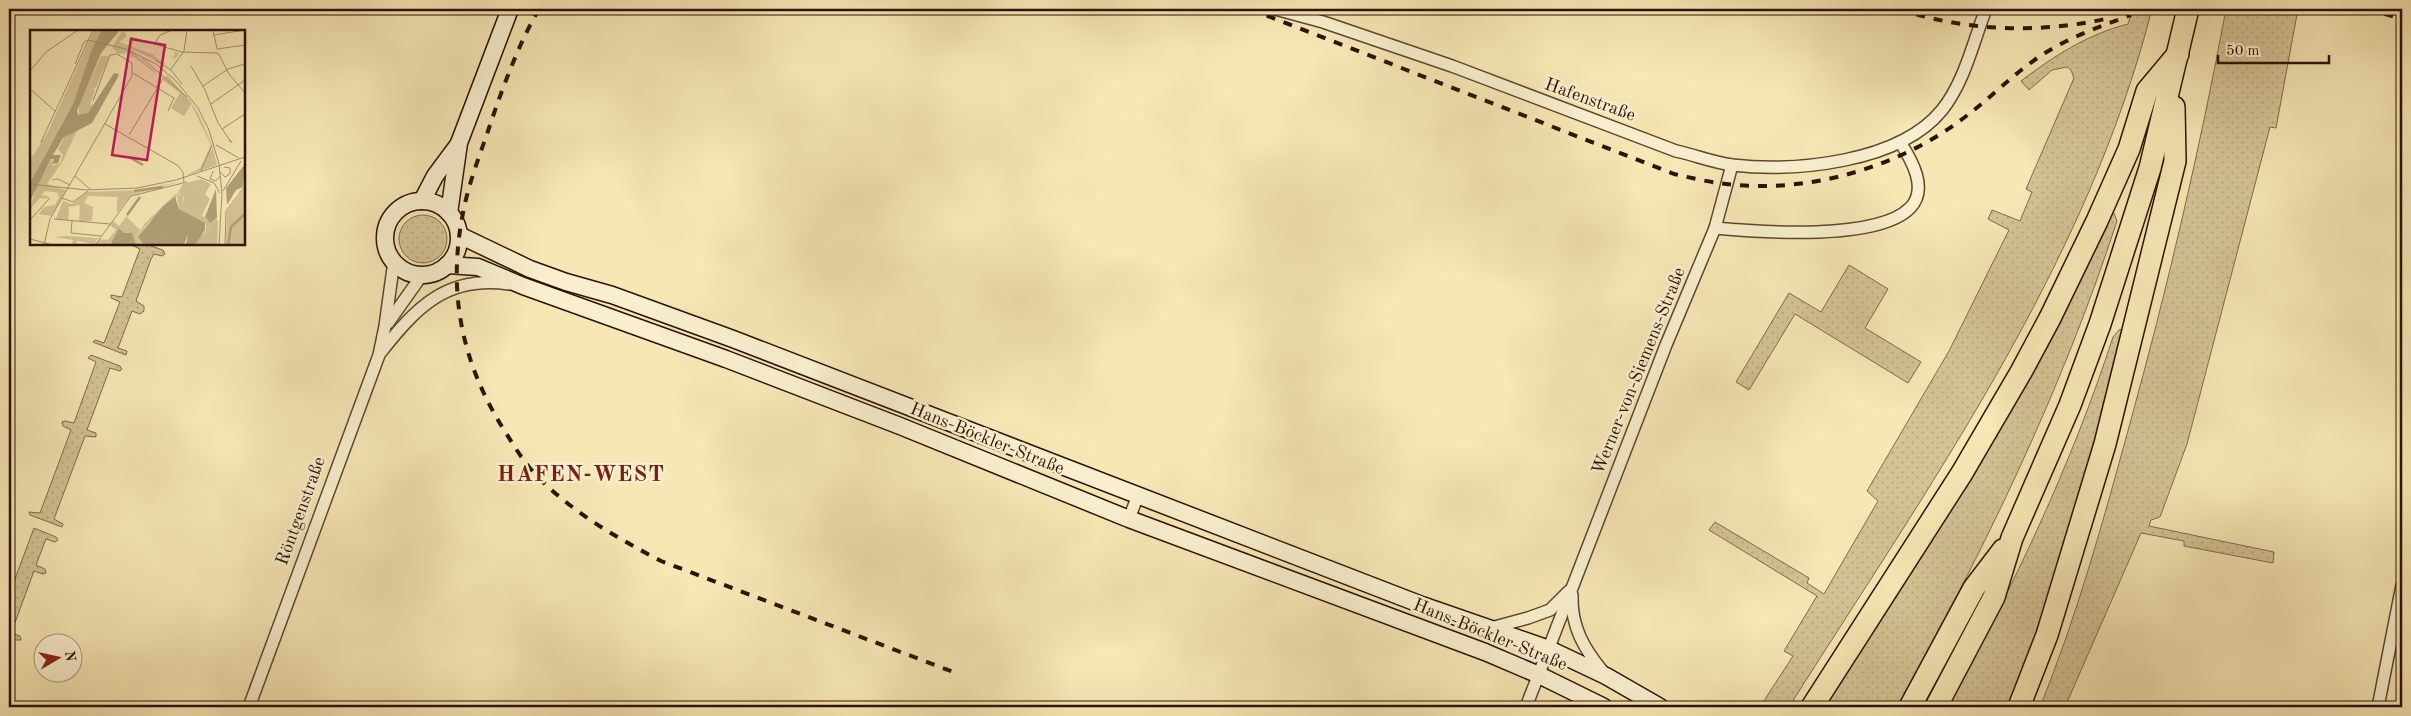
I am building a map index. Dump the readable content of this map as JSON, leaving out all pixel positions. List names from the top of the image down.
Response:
{
  "streets": {
    "street": [
      "Hafenstraße",
      "Werner-von-Siemens-Straße",
      "Hans-Böckler-Straße",
      "Röntgenstraße"
    ]
  },
  "crossings": [
    ["Hafenstraße", "Werner-von-Siemens-Straße"],
    ["Werner-von-Siemens-Straße", "Hans-Böckler-Straße"],
    ["Hans-Böckler-Straße", "Röntgenstraße"]
  ],
  "districts": ["HAFEN-WEST"],
  "scale_bar": "50 m",
  "north": "right"
}
